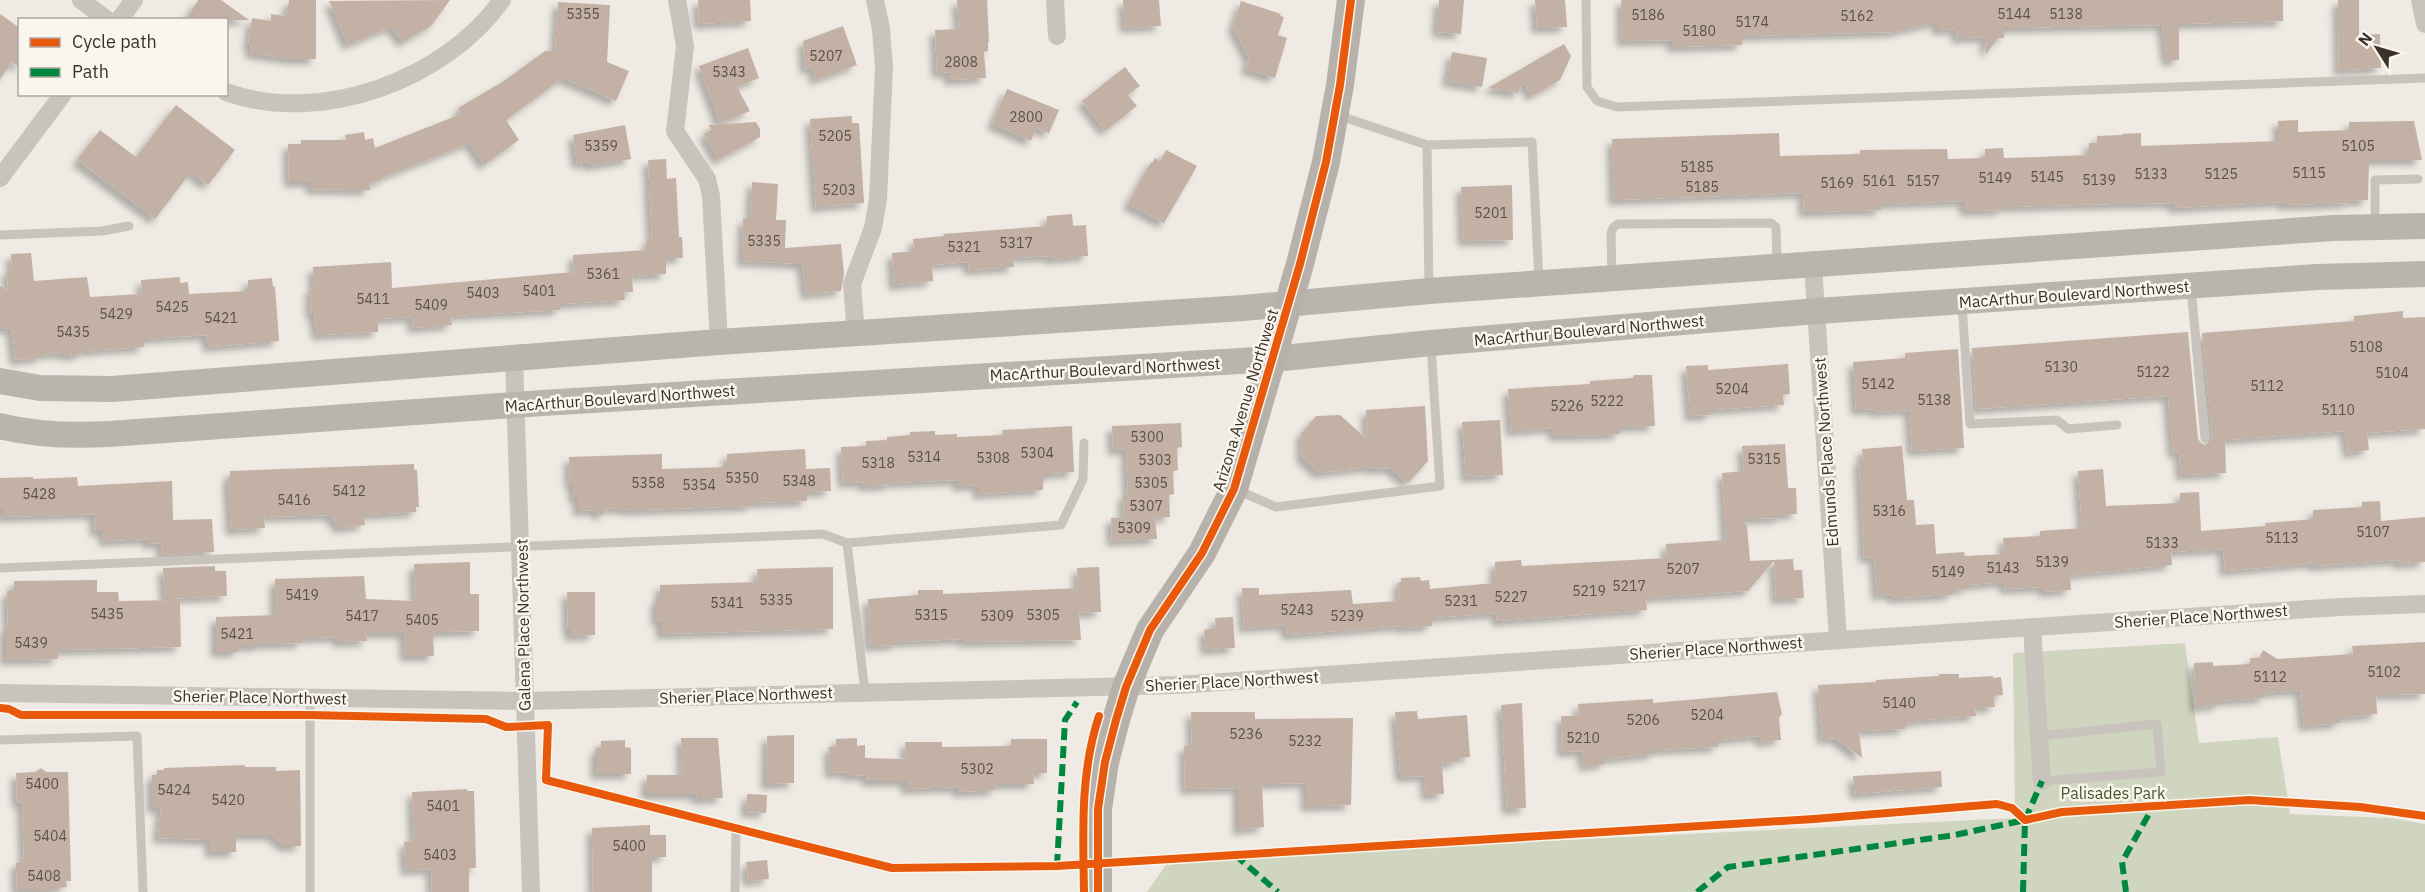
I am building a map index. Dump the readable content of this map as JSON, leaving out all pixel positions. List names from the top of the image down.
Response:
{
  "streets": {
    "main road": ["MacArthur Boulevard Northwest", "Arizona Avenue Northwest"],
    "street": ["Edmunds Place Northwest", "Sherier Place Northwest", "Galena Place Northwest"]
  },
  "crossings": [
    ["MacArthur Boulevard Northwest", "Arizona Avenue Northwest"],
    ["MacArthur Boulevard Northwest", "Edmunds Place Northwest"],
    ["MacArthur Boulevard Northwest", "Galena Place Northwest"],
    ["Arizona Avenue Northwest", "Sherier Place Northwest"],
    ["Edmunds Place Northwest", "Sherier Place Northwest"],
    ["Sherier Place Northwest", "Galena Place Northwest"]
  ],
  "parks": ["Palisades Park"],
  "house_numbers": [
    "5355",
    "5144",
    "5138",
    "5186",
    "5162",
    "5174",
    "5180",
    "5207",
    "2808",
    "5343",
    "2800",
    "5205",
    "5359",
    "5105",
    "5185",
    "5115",
    "5133",
    "5125",
    "5145",
    "5149",
    "5139",
    "5161",
    "5157",
    "5169",
    "5185",
    "5203",
    "5201",
    "5335",
    "5317",
    "5321",
    "5361",
    "5401",
    "5403",
    "5411",
    "5409",
    "5425",
    "5429",
    "5421",
    "5435",
    "5108",
    "5130",
    "5122",
    "5104",
    "5142",
    "5112",
    "5204",
    "5138",
    "5222",
    "5226",
    "5110",
    "5300",
    "5304",
    "5314",
    "5308",
    "5315",
    "5303",
    "5318",
    "5350",
    "5348",
    "5358",
    "5305",
    "5354",
    "5412",
    "5428",
    "5416",
    "5307",
    "5316",
    "5309",
    "5107",
    "5113",
    "5133",
    "5139",
    "5143",
    "5207",
    "5149",
    "5217",
    "5219",
    "5419",
    "5227",
    "5335",
    "5231",
    "5341",
    "5243",
    "5435",
    "5315",
    "5305",
    "5417",
    "5309",
    "5239",
    "5405",
    "5421",
    "5439",
    "5102",
    "5112",
    "5140",
    "5204",
    "5206",
    "5236",
    "5210",
    "5232",
    "5302",
    "5400",
    "5424",
    "5420",
    "5401",
    "5404",
    "5400",
    "5403",
    "5408"
  ],
  "legend": ["Cycle path", "Path"],
  "north": "top left"
}
